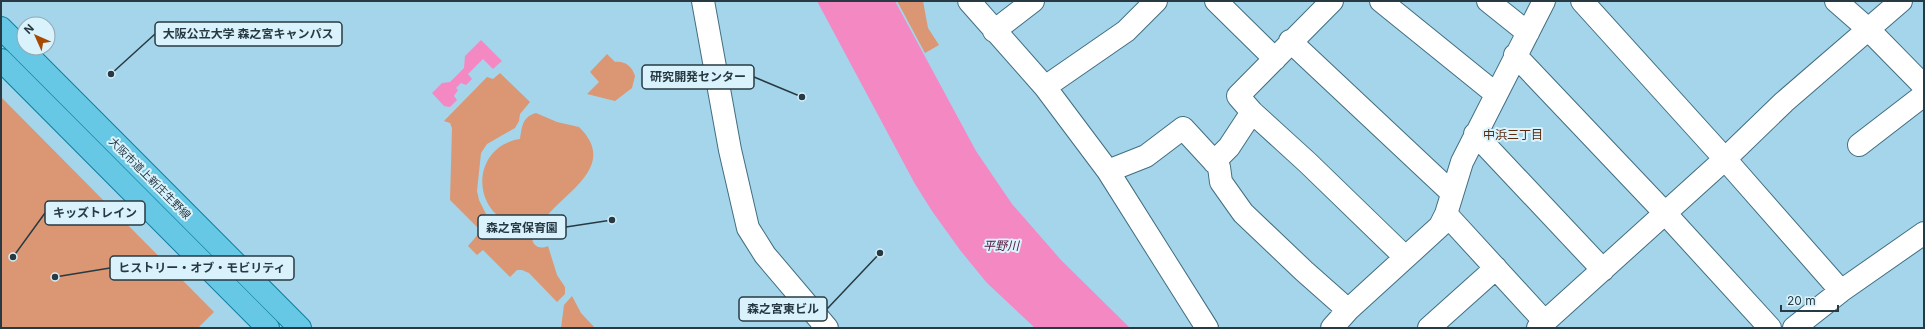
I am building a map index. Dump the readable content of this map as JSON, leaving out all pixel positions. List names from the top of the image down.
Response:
{
  "streets": {
    "main road": ["大阪市道上新庄生野線"]
  },
  "districts": ["中浜三丁目"],
  "water": ["平野川"],
  "places": [
    "大阪公立大学 森之宮キャンパス",
    "研究開発センター",
    "森之宮保育園",
    "森之宮東ビル",
    "キッズトレイン",
    "ヒストリー・オブ・モビリティ"
  ],
  "scale_bar": "20 m",
  "north": "top left"
}
